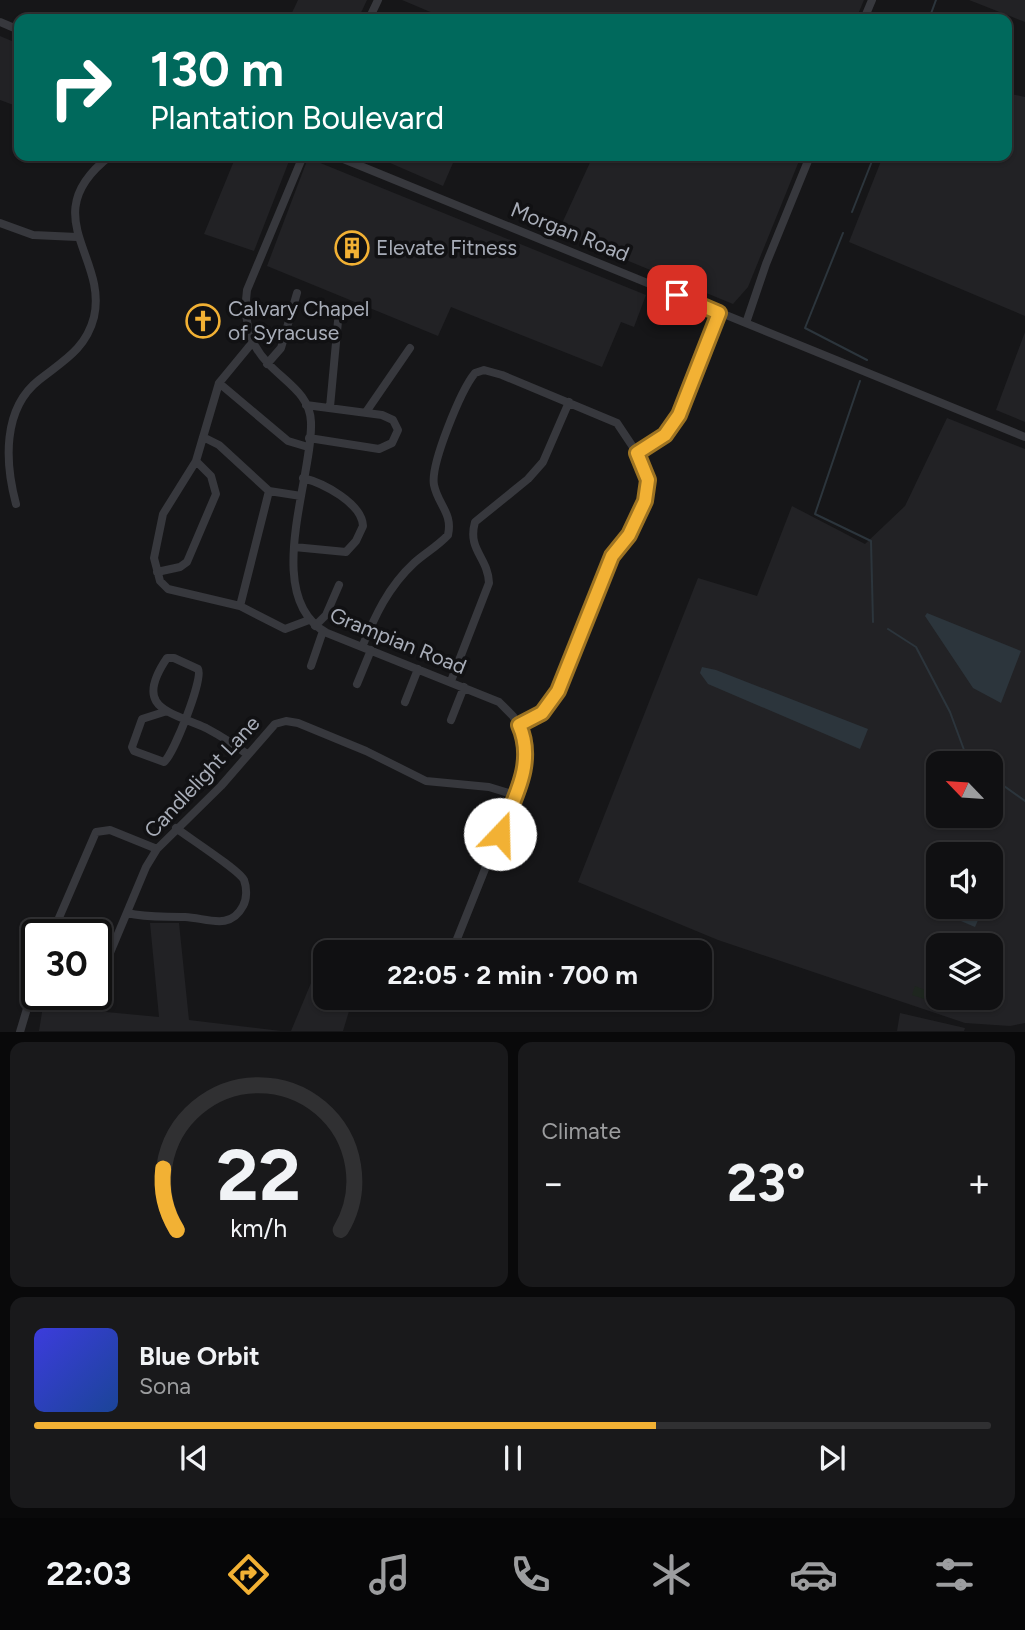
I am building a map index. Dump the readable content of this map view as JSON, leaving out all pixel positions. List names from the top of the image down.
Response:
{
  "streets": {
    "street": ["Morgan Road", "Grampian Road", "Candlelight Lane"]
  },
  "places": {
    "building": ["Elevate Fitness"],
    "church": ["Calvary Chapel of Syracuse"]
  },
  "north": "top left",
  "page": {
    "turn": ["130 m", "Plantation Boulevard"],
    "limit": "30",
    "trip": "22:05 · 2 min · 700 m",
    "tile": "Climate",
    "heat": ["−", "23°", "+"],
    "song": ["Blue Orbit", "Sona"],
    "tabs": "22:03",
    "gauge": ["22", "km/h"]
  }
}
